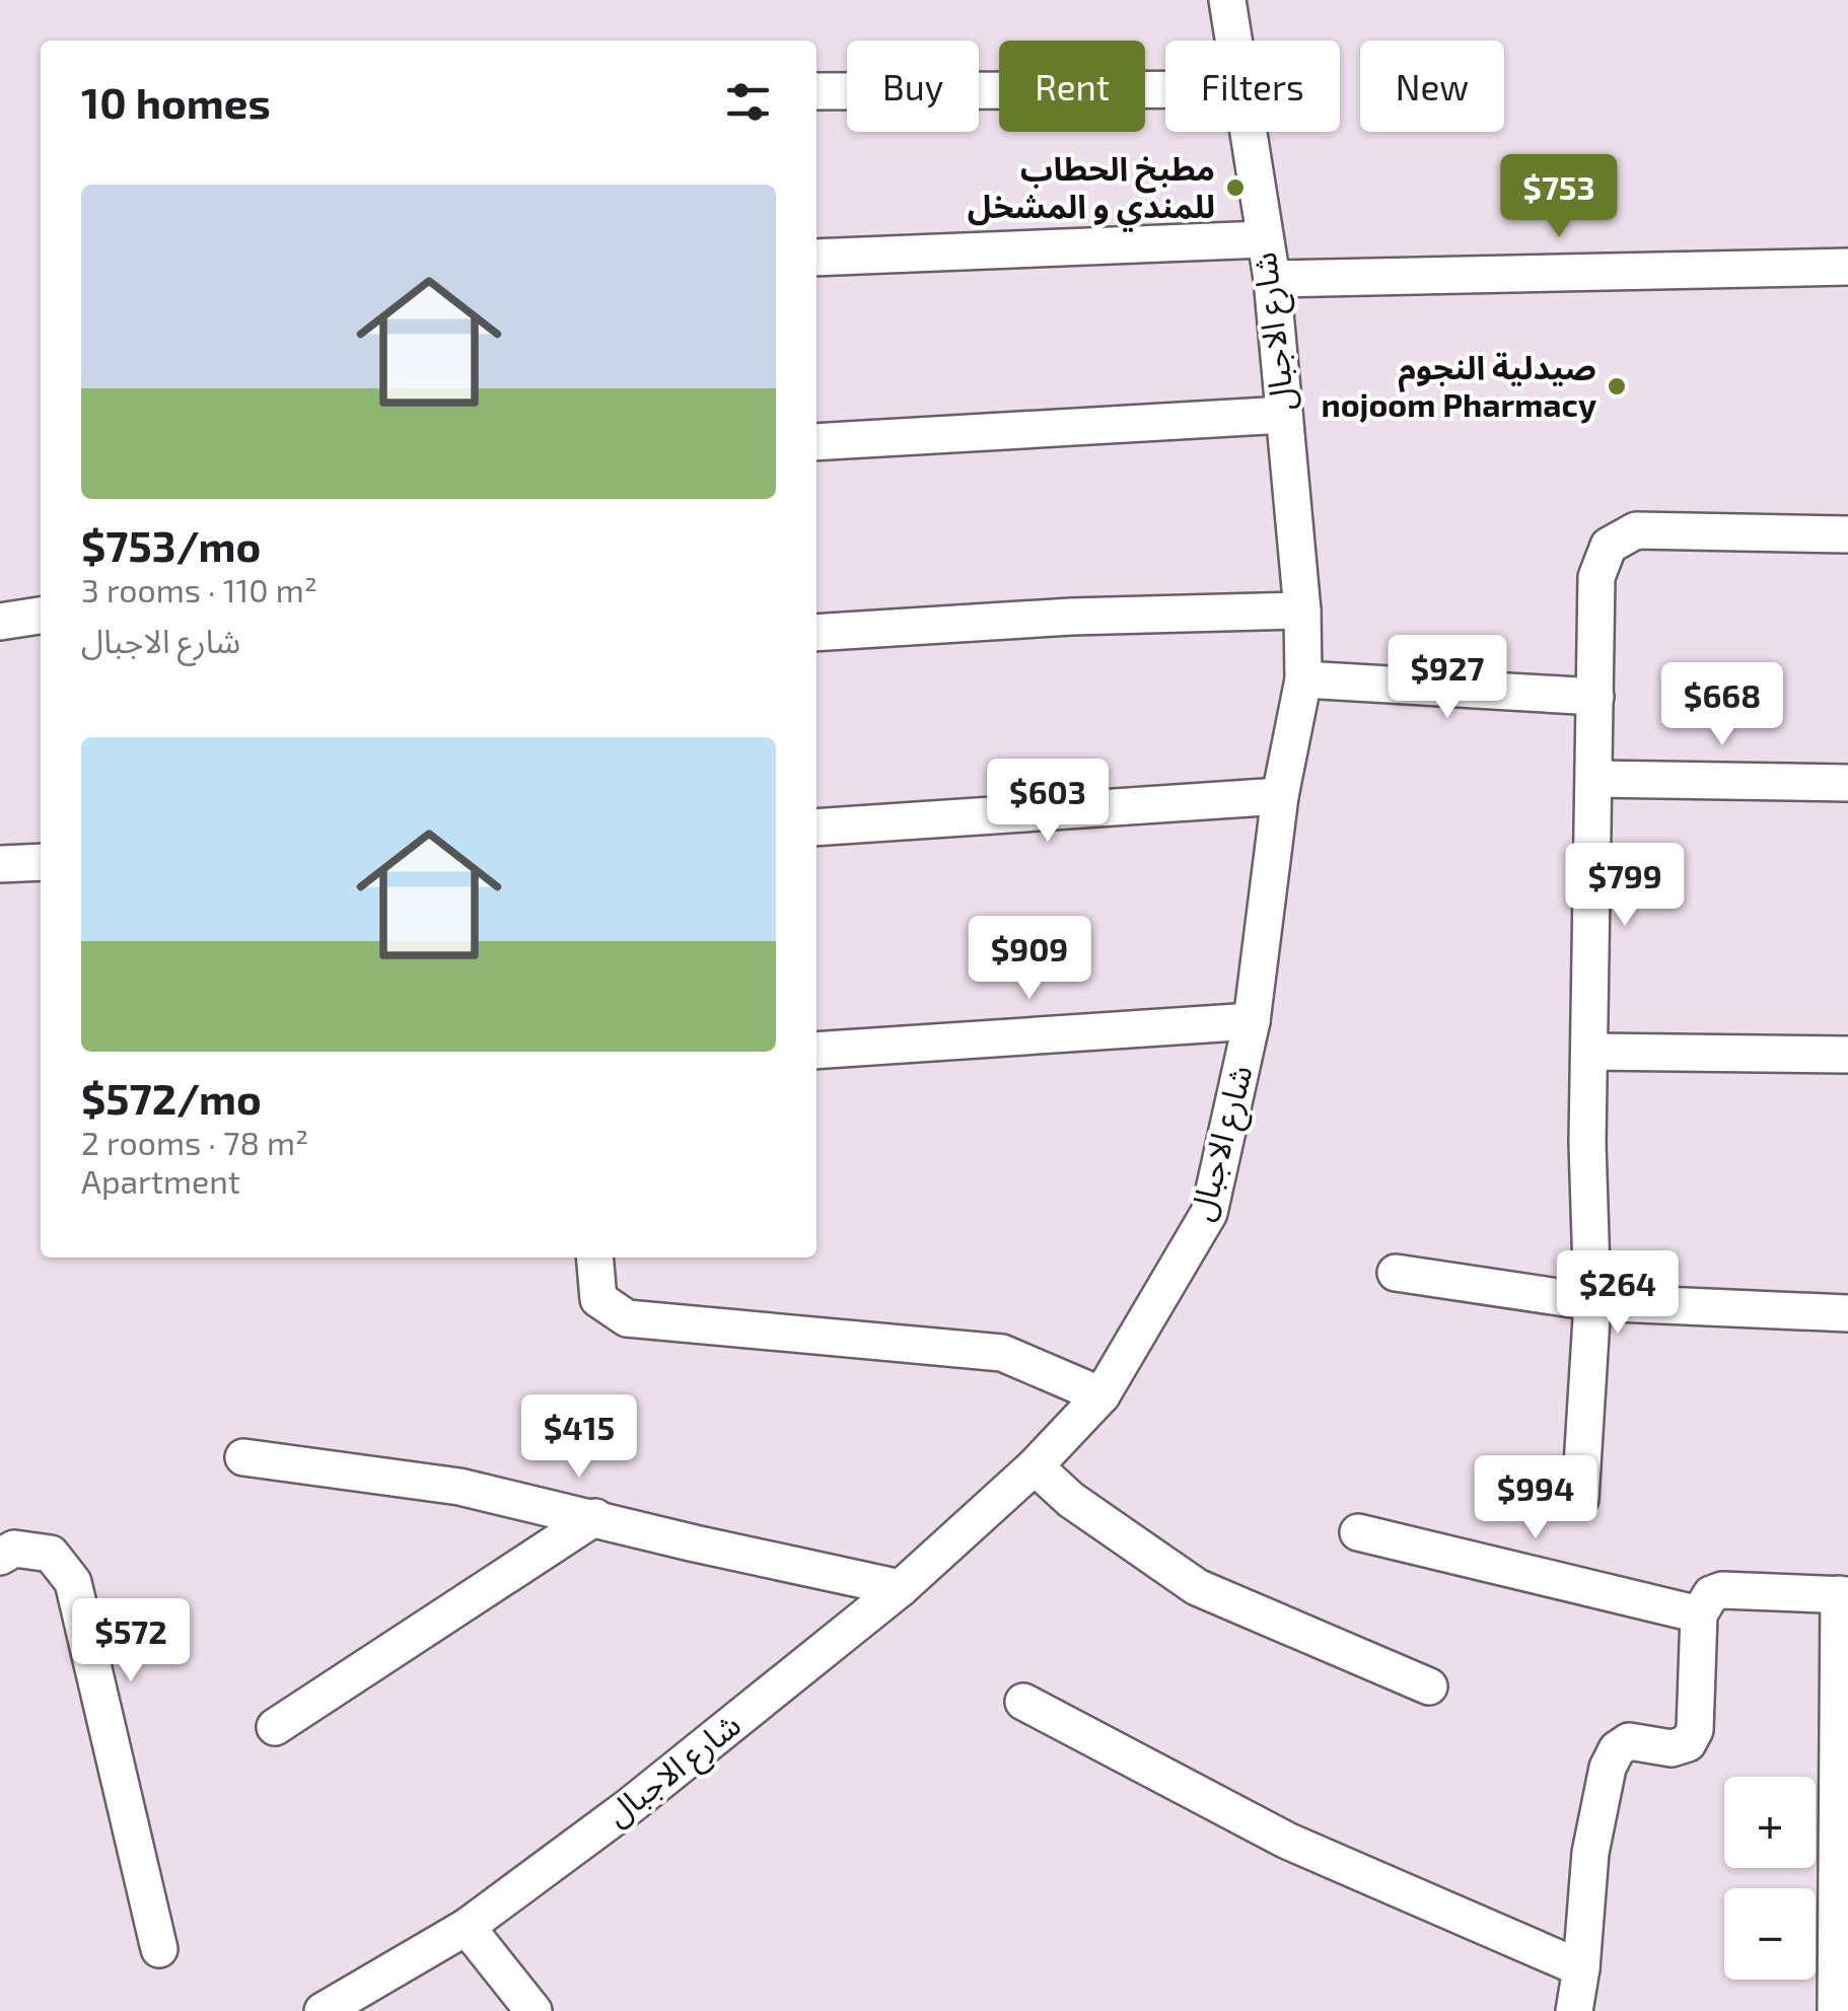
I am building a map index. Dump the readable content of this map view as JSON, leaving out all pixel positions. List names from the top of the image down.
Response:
{
  "streets": {
    "street": ["شارع الاجبال"]
  },
  "places": ["مطبخ الحطاب للمندي و المشخل", "صيدلية النجوم nojoom Pharmacy"],
  "page": {
    "chip": [
      "Buy",
      "Rent",
      "Filters",
      "New"
    ],
    "heading": "10 homes",
    "price": [
      "$753",
      "$927",
      "$668",
      "$603",
      "$799",
      "$909",
      "$264",
      "$415",
      "$994",
      "$572"
    ],
    "list": [
      {
        "name": "$753/mo",
        "note": "3 rooms · 110 m² · شارع الاجبال"
      },
      {
        "name": "$572/mo",
        "note": "2 rooms · 78 m² · Apartment"
      }
    ],
    "map_buttons": ["+", "−"]
  }
}
